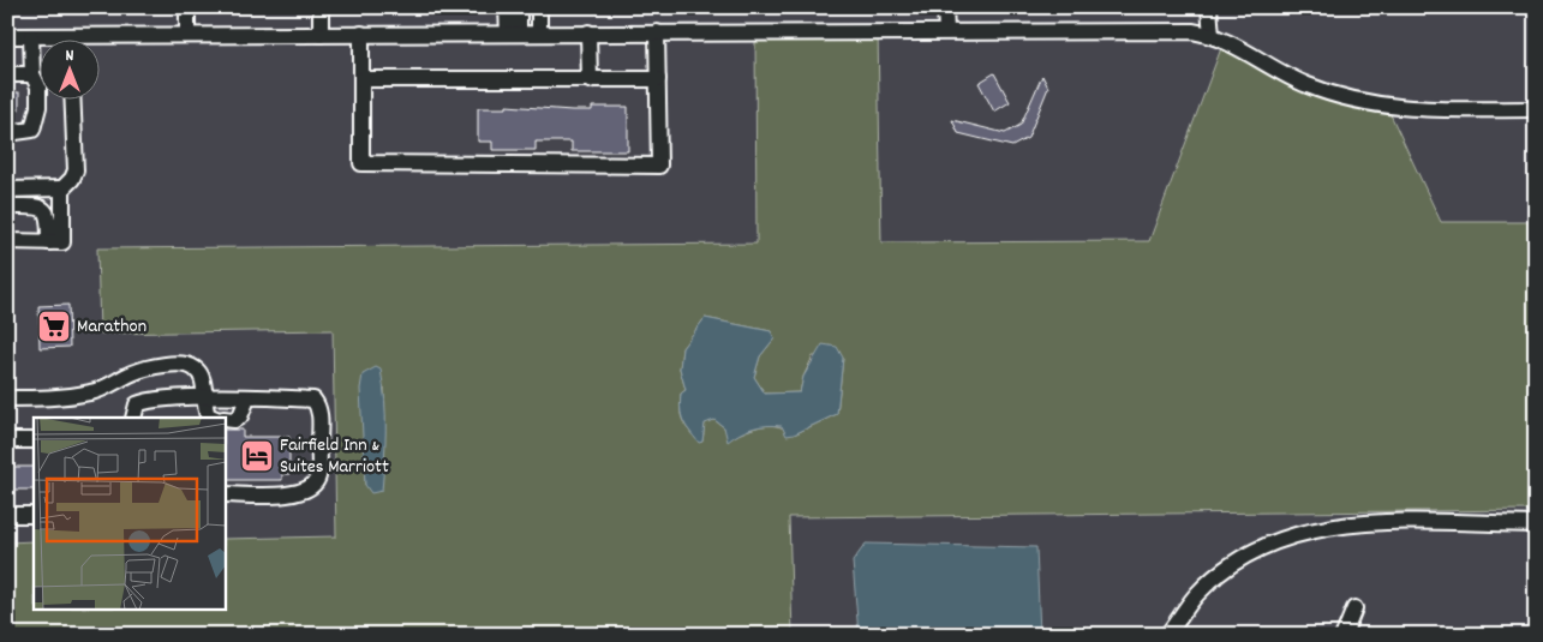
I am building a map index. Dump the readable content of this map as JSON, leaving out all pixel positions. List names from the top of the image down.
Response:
{
  "places": {
    "supermarket": ["Marathon"],
    "hotel": ["Fairfield Inn & Suites Marriott"]
  },
  "north": "top"
}
